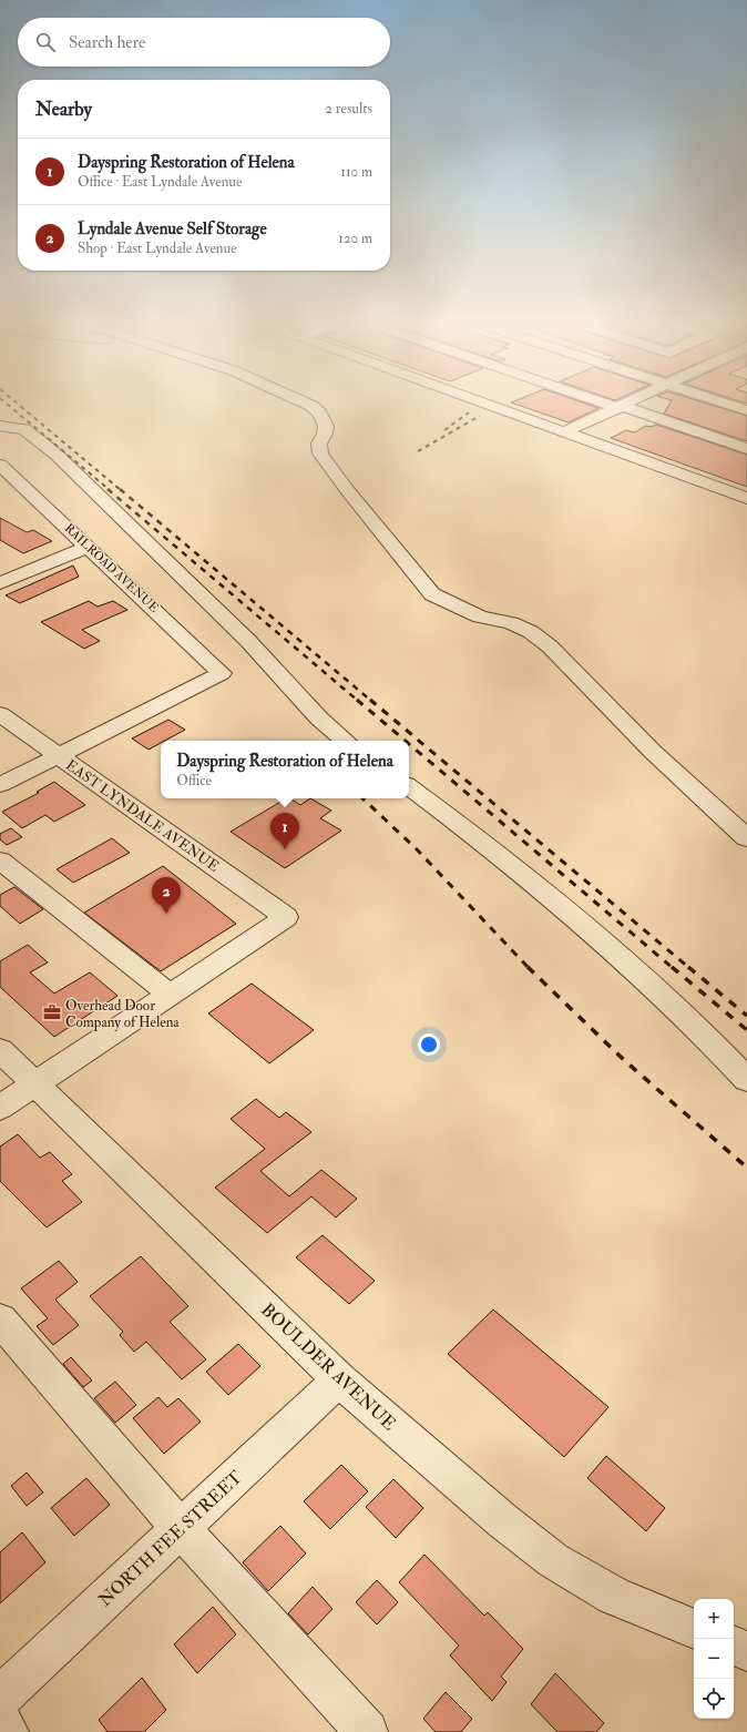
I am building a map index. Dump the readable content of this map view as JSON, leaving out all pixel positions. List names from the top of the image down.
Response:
{
  "streets": {
    "street": [
      "RAILROAD AVENUE",
      "EAST LYNDALE AVENUE",
      "BOULDER AVENUE",
      "NORTH FEE STREET"
    ]
  },
  "crossings": [
    ["RAILROAD AVENUE", "EAST LYNDALE AVENUE"],
    ["BOULDER AVENUE", "NORTH FEE STREET"]
  ],
  "places": {
    "office": ["Overhead Door Company of Helena"]
  },
  "page": {
    "search": "Search here",
    "heading": ["Nearby", "2 results"],
    "list": [
      {
        "mark": "1",
        "name": "Dayspring Restoration of Helena",
        "note": "Office · East Lyndale Avenue",
        "value": "110 m"
      },
      {
        "mark": "2",
        "name": "Lyndale Avenue Self Storage",
        "note": "Shop · East Lyndale Avenue",
        "value": "120 m"
      }
    ],
    "popup": ["Dayspring Restoration of Helena", "Office"],
    "pins": ["1", "2"],
    "map_buttons": ["+", "−"]
  }
}
